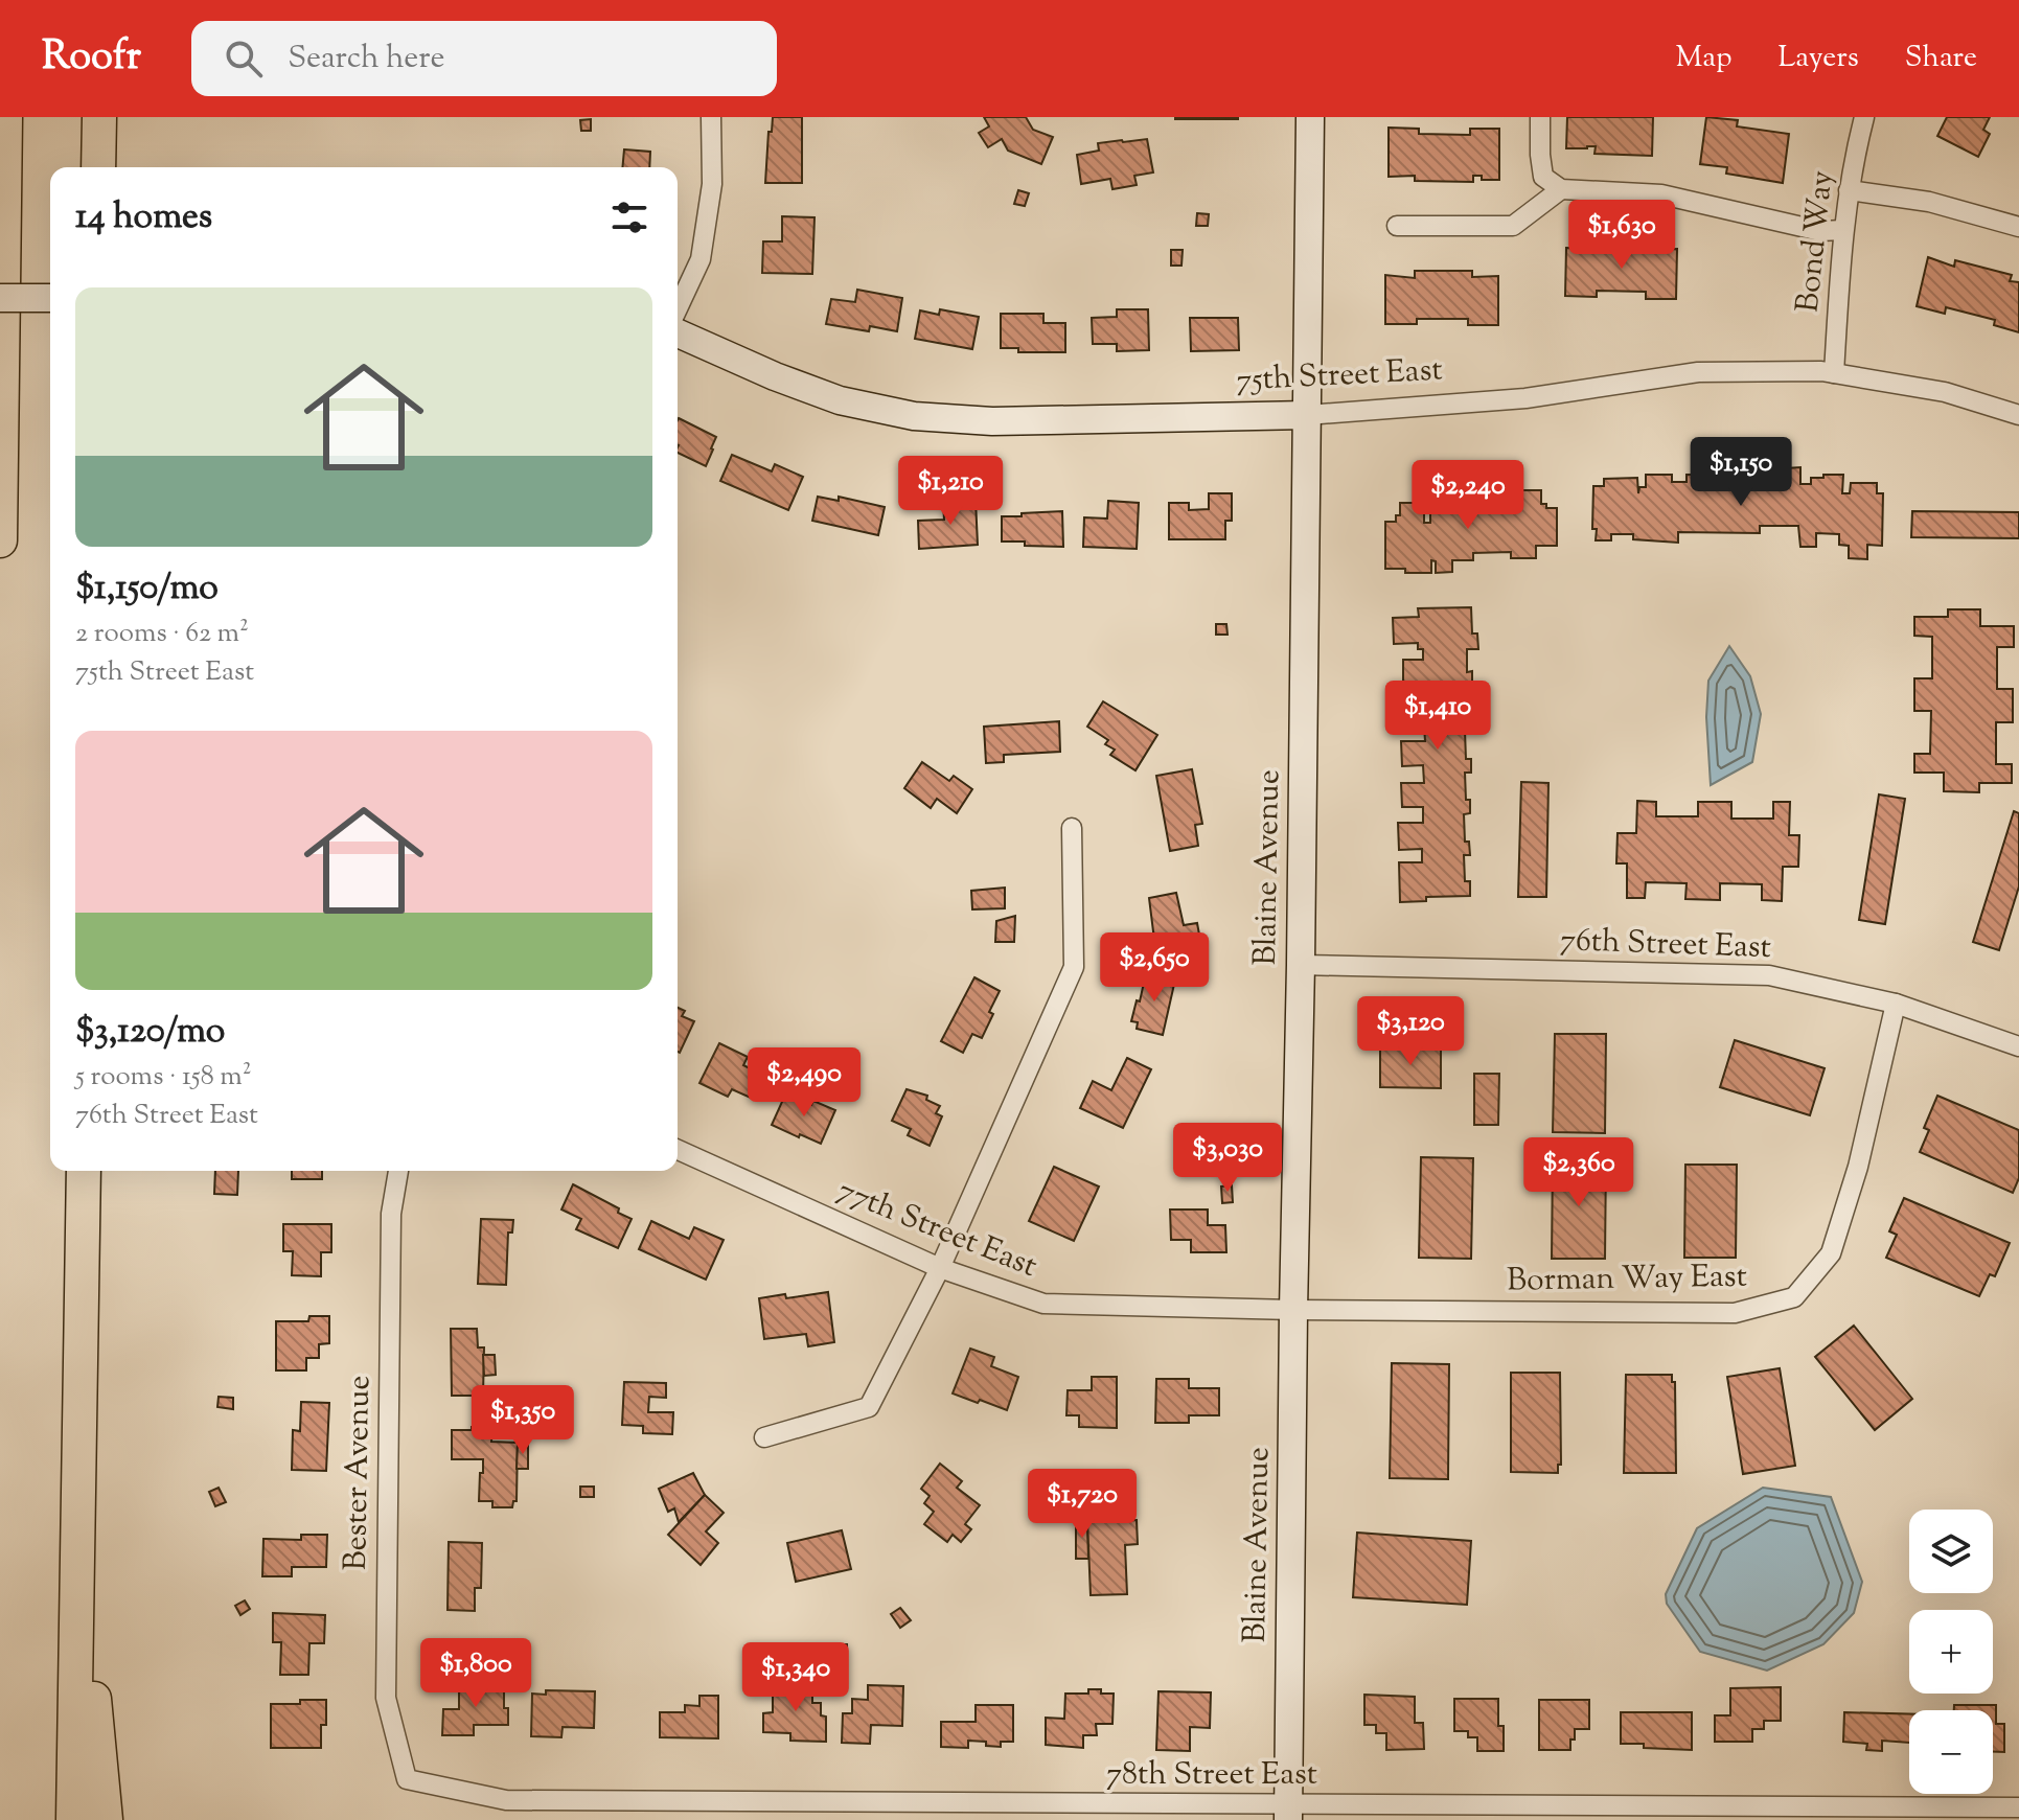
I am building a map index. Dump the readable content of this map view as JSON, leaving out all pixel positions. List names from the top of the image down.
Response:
{
  "streets": {
    "street": [
      "Bond Way",
      "75th Street East",
      "Blaine Avenue",
      "76th Street East",
      "77th Street East",
      "Borman Way East",
      "Bester Avenue",
      "78th Street East"
    ]
  },
  "crossings": [
    ["Bond Way", "75th Street East"],
    ["75th Street East", "Blaine Avenue"],
    ["Blaine Avenue", "76th Street East"],
    ["Blaine Avenue", "77th Street East"],
    ["Blaine Avenue", "Borman Way East"],
    ["Blaine Avenue", "78th Street East"],
    ["76th Street East", "Borman Way East"],
    ["77th Street East", "Borman Way East"],
    ["Bester Avenue", "78th Street East"]
  ],
  "page": {
    "header": "Roofr",
    "search": "Search here",
    "nav": ["Map", "Layers", "Share"],
    "heading": "14 homes",
    "price": [
      "$1,630",
      "$1,150",
      "$1,210",
      "$2,240",
      "$1,410",
      "$2,650",
      "$3,120",
      "$2,490",
      "$3,030",
      "$2,360",
      "$1,350",
      "$1,720",
      "$1,800",
      "$1,340"
    ],
    "list": [
      {
        "name": "$1,150/mo",
        "note": "2 rooms · 62 m² · 75th Street East"
      },
      {
        "name": "$3,120/mo",
        "note": "5 rooms · 158 m² · 76th Street East"
      }
    ],
    "map_buttons": ["+", "−"]
  }
}
